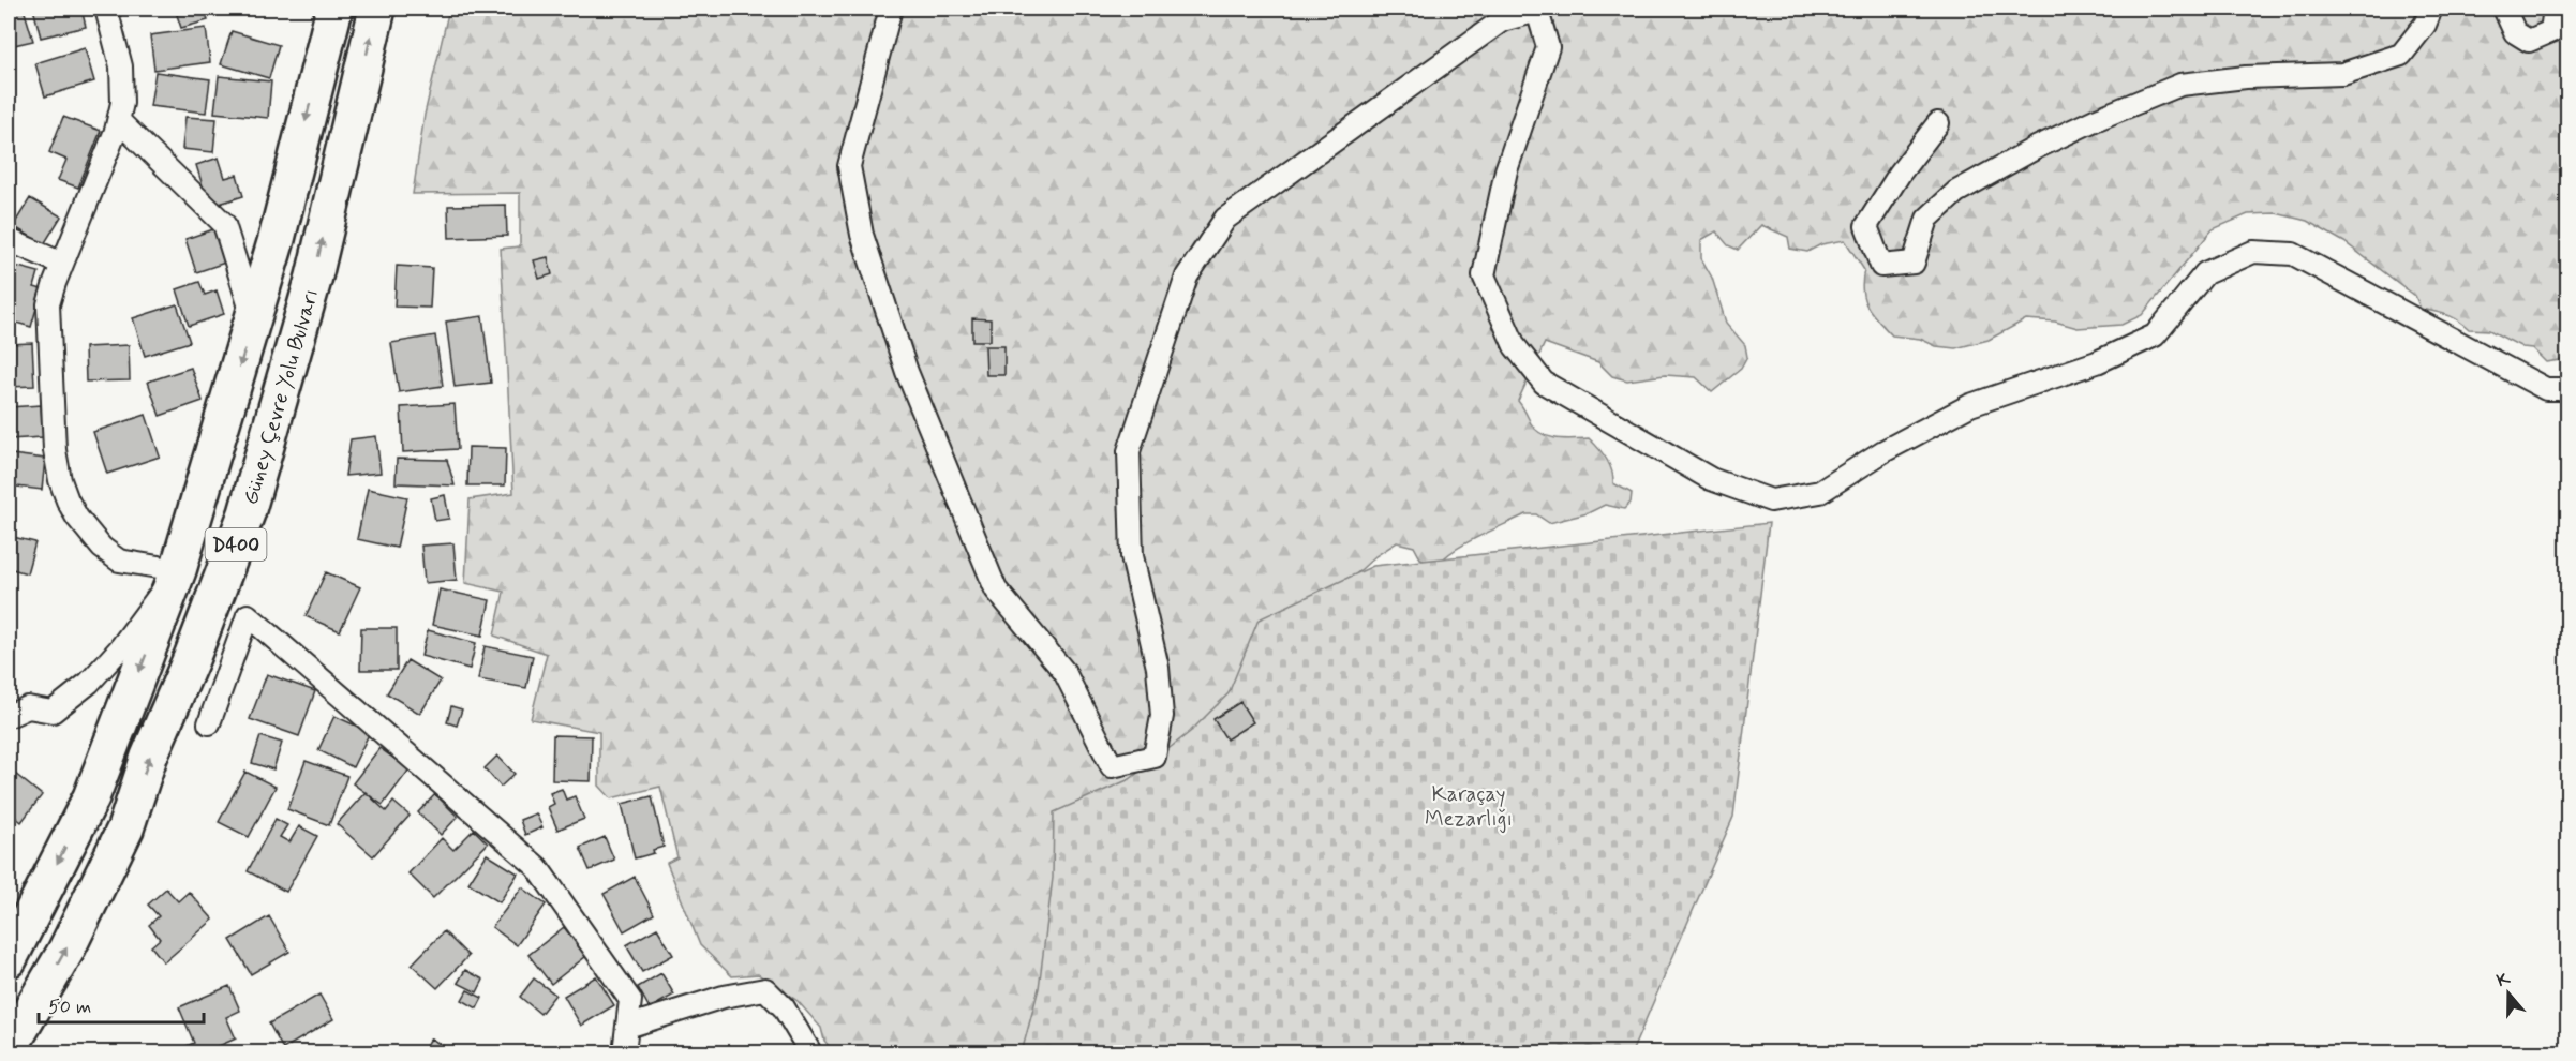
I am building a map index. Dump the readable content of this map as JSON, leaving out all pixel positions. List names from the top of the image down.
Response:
{
  "streets": {
    "highway": ["Güney Çevre Yolu Bulvarı", "D400"]
  },
  "parks": ["Karaçay Mezarlığı"],
  "scale_bar": "50 m",
  "north": "top"
}
